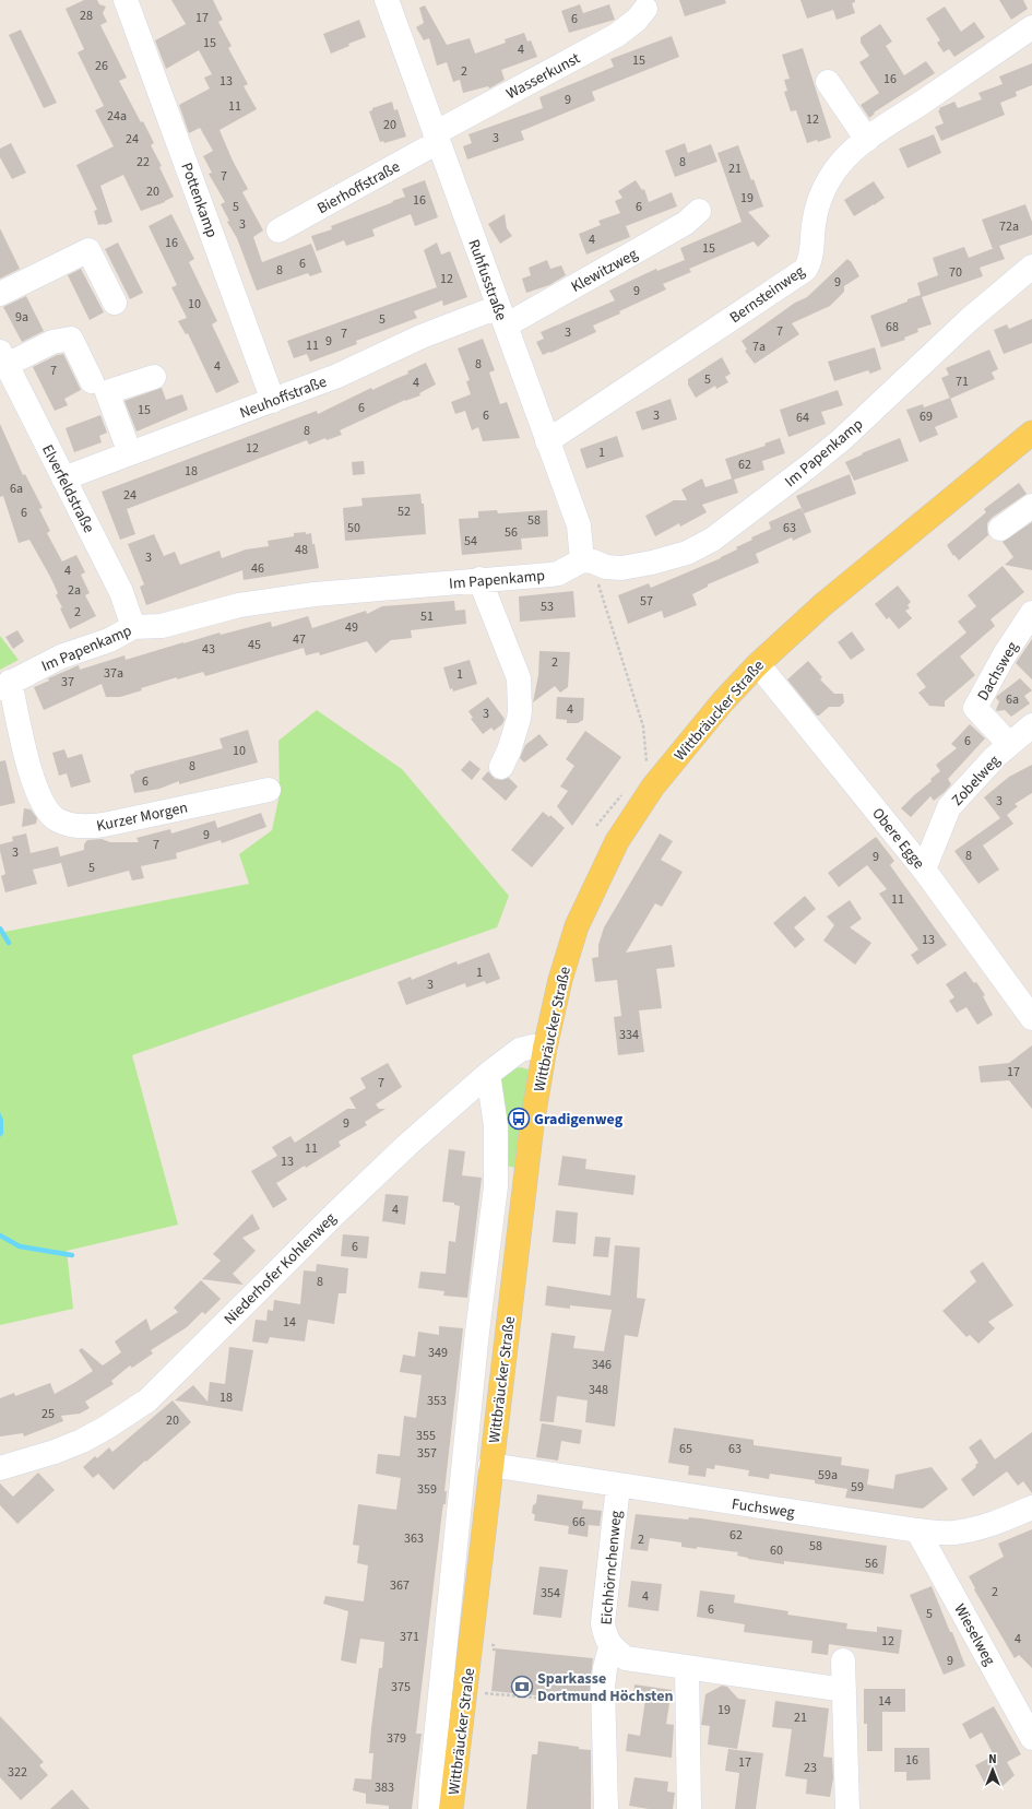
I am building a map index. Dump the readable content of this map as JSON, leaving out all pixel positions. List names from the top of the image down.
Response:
{
  "streets": {
    "main road": ["Wittbräucker Straße"],
    "street": [
      "Wasserkunst",
      "Bierhoffstraße",
      "Pottenkamp",
      "Klewitzweg",
      "Ruhfusstraße",
      "Bernsteinweg",
      "Neuhoffstraße",
      "Im Papenkamp",
      "Elverfeldstraße",
      "Dachsweg",
      "Zobelweg",
      "Kurzer Morgen",
      "Obere Egge",
      "Niederhofer Kohlenweg",
      "Fuchsweg",
      "Eichhörnchenweg",
      "Wieselweg"
    ]
  },
  "crossings": [
    ["Wasserkunst", "Bierhoffstraße"],
    ["Wasserkunst", "Ruhfusstraße"],
    ["Bierhoffstraße", "Ruhfusstraße"],
    ["Pottenkamp", "Neuhoffstraße"],
    ["Klewitzweg", "Ruhfusstraße"],
    ["Klewitzweg", "Neuhoffstraße"],
    ["Ruhfusstraße", "Bernsteinweg"],
    ["Ruhfusstraße", "Neuhoffstraße"],
    ["Ruhfusstraße", "Im Papenkamp"],
    ["Neuhoffstraße", "Elverfeldstraße"],
    ["Im Papenkamp", "Elverfeldstraße"],
    ["Im Papenkamp", "Kurzer Morgen"],
    ["Dachsweg", "Zobelweg"],
    ["Wittbräucker Straße", "Obere Egge"],
    ["Wittbräucker Straße", "Niederhofer Kohlenweg"],
    ["Wittbräucker Straße", "Fuchsweg"],
    ["Zobelweg", "Obere Egge"],
    ["Fuchsweg", "Eichhörnchenweg"],
    ["Fuchsweg", "Wieselweg"]
  ],
  "places": {
    "bus stop": ["Gradigenweg"],
    "bank": ["Sparkasse Dortmund Höchsten"]
  },
  "house_numbers": [
    "28",
    "17",
    "6",
    "15",
    "4",
    "15",
    "26",
    "2",
    "16",
    "13",
    "9",
    "11",
    "24a",
    "12",
    "20",
    "3",
    "24",
    "22",
    "8",
    "21",
    "7",
    "20",
    "19",
    "16",
    "5",
    "6",
    "3",
    "72a",
    "4",
    "16",
    "15",
    "6",
    "8",
    "70",
    "12",
    "9",
    "9",
    "10",
    "9a",
    "5",
    "68",
    "7",
    "3",
    "7",
    "9",
    "11",
    "7a",
    "8",
    "4",
    "7",
    "5",
    "71",
    "4",
    "6",
    "15",
    "6",
    "3",
    "69",
    "64",
    "8",
    "12",
    "1",
    "62",
    "18",
    "6a",
    "24",
    "52",
    "6",
    "58",
    "50",
    "63",
    "56",
    "54",
    "48",
    "3",
    "46",
    "4",
    "2a",
    "57",
    "53",
    "2",
    "51",
    "49",
    "47",
    "45",
    "43",
    "2",
    "37a",
    "1",
    "37",
    "6a",
    "4",
    "3",
    "6",
    "10",
    "8",
    "6",
    "3",
    "9",
    "7",
    "3",
    "8",
    "9",
    "5",
    "11",
    "13",
    "1",
    "3",
    "334",
    "17",
    "7",
    "9",
    "11",
    "13",
    "4",
    "6",
    "8",
    "14",
    "349",
    "346",
    "348",
    "18",
    "353",
    "25",
    "20",
    "355",
    "65",
    "63",
    "357",
    "59a",
    "59",
    "359",
    "66",
    "62",
    "363",
    "2",
    "58",
    "60",
    "56",
    "367",
    "2",
    "354",
    "4",
    "6",
    "5",
    "371",
    "4",
    "12",
    "9",
    "375",
    "14",
    "19",
    "21",
    "379",
    "16",
    "17",
    "23",
    "322",
    "383"
  ],
  "north": "top"
}
